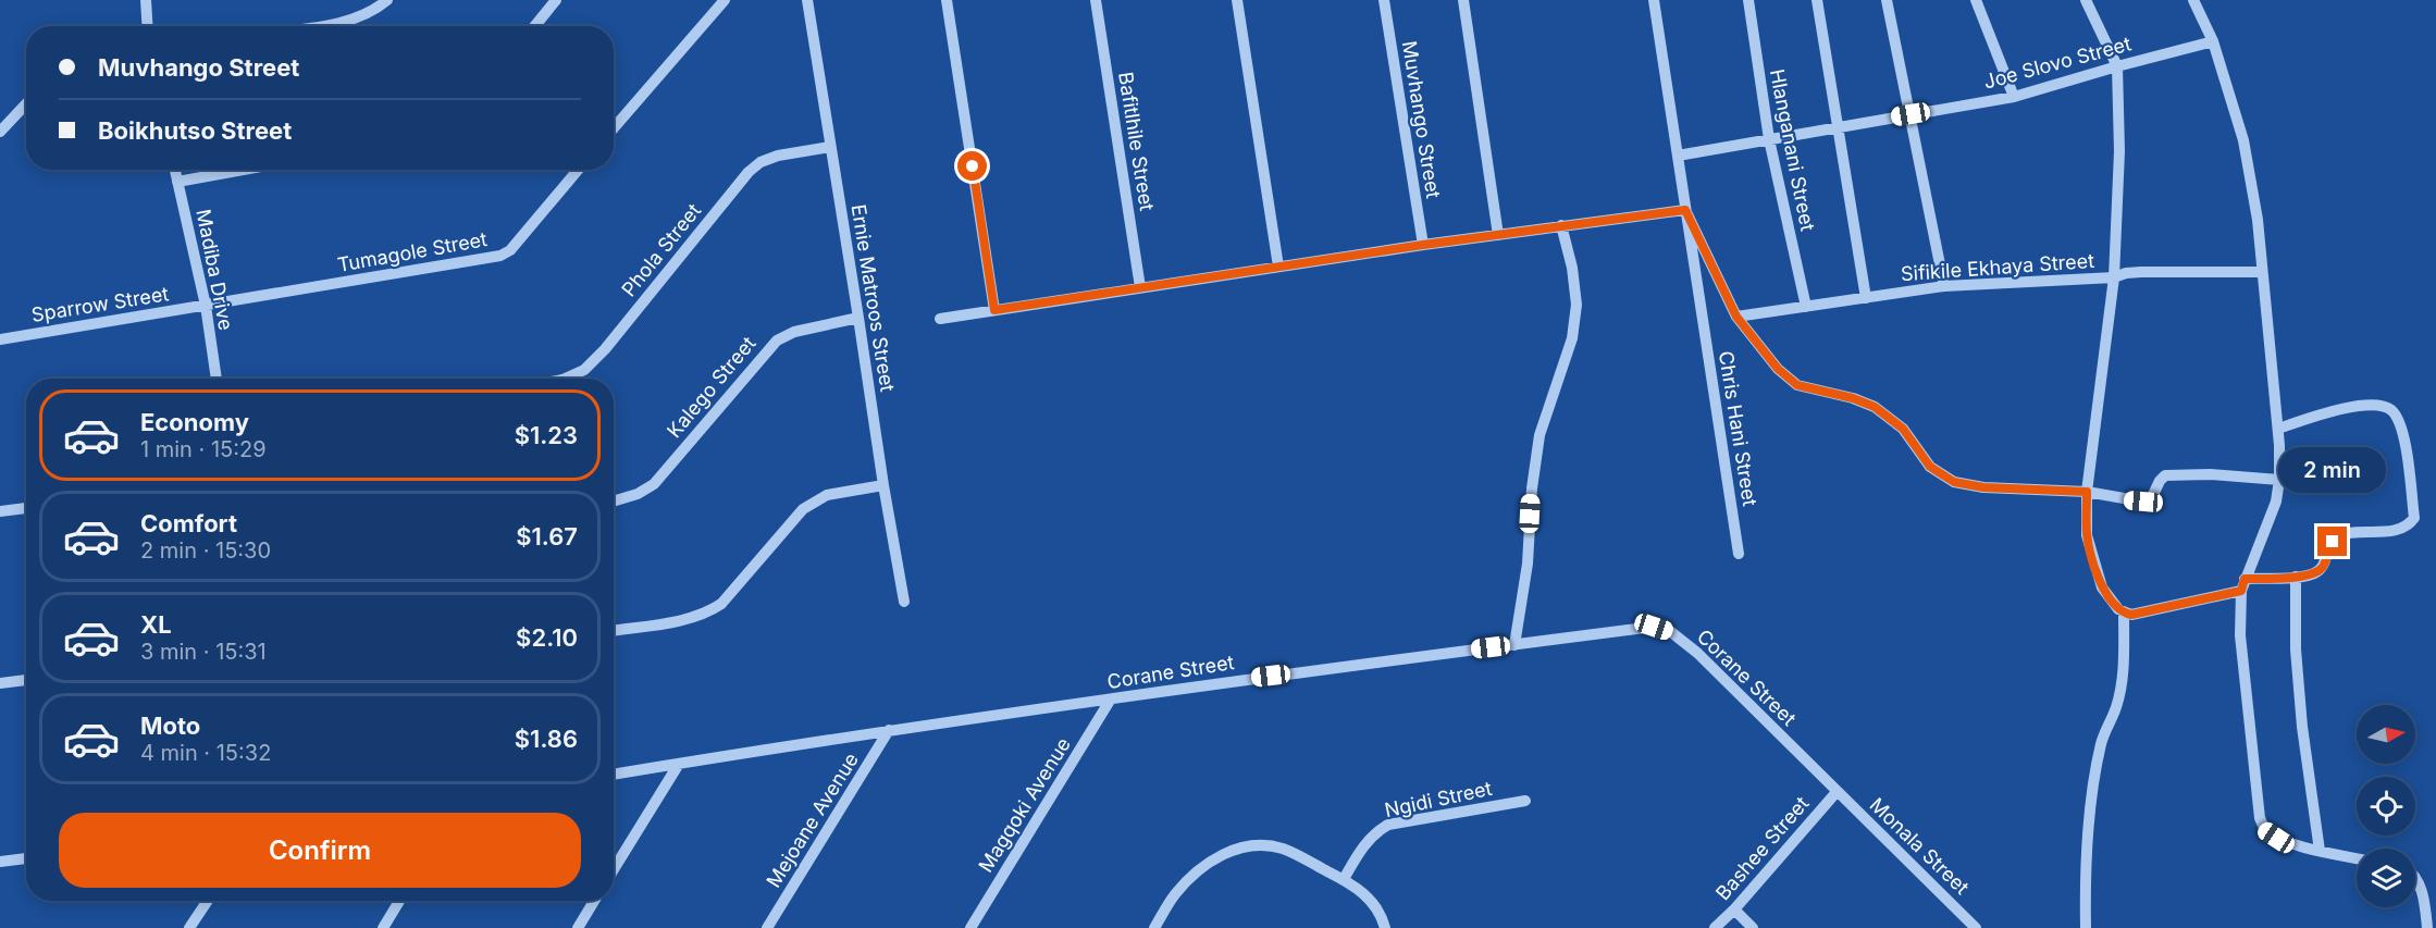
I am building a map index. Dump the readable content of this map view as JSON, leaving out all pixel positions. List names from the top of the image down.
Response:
{
  "streets": {
    "street": [
      "Joe Slovo Street",
      "Muvhango Street",
      "Bafitlhile Street",
      "Hlanganani Street",
      "Phola Street",
      "Tumagole Street",
      "Sifikile Ekhaya Street",
      "Madiba Drive",
      "Ernie Matroos Street",
      "Sparrow Street",
      "Kalego Street",
      "Chris Hani Street",
      "Corane Street",
      "Ngidi Street",
      "Magqoki Avenue",
      "Mejoane Avenue",
      "Monala Street",
      "Bashee Street"
    ]
  },
  "crossings": [
    ["Joe Slovo Street", "Hlanganani Street"],
    ["Joe Slovo Street", "Chris Hani Street"],
    ["Hlanganani Street", "Sifikile Ekhaya Street"],
    ["Phola Street", "Ernie Matroos Street"],
    ["Tumagole Street", "Madiba Drive"],
    ["Tumagole Street", "Sparrow Street"],
    ["Madiba Drive", "Sparrow Street"],
    ["Ernie Matroos Street", "Kalego Street"],
    ["Corane Street", "Magqoki Avenue"],
    ["Corane Street", "Mejoane Avenue"],
    ["Corane Street", "Monala Street"],
    ["Corane Street", "Bashee Street"],
    ["Monala Street", "Bashee Street"]
  ],
  "north": "right",
  "page": {
    "banner": ["Muvhango Street", "Boikhutso Street"],
    "list": [
      {
        "name": "Economy",
        "note": "1 min · 15:29",
        "value": "$1.23"
      },
      {
        "name": "Comfort",
        "note": "2 min · 15:30",
        "value": "$1.67"
      },
      {
        "name": "XL",
        "note": "3 min · 15:31",
        "value": "$2.10"
      },
      {
        "name": "Moto",
        "note": "4 min · 15:32",
        "value": "$1.86"
      }
    ],
    "bubble": "2 min",
    "buttons": "Confirm"
  }
}
